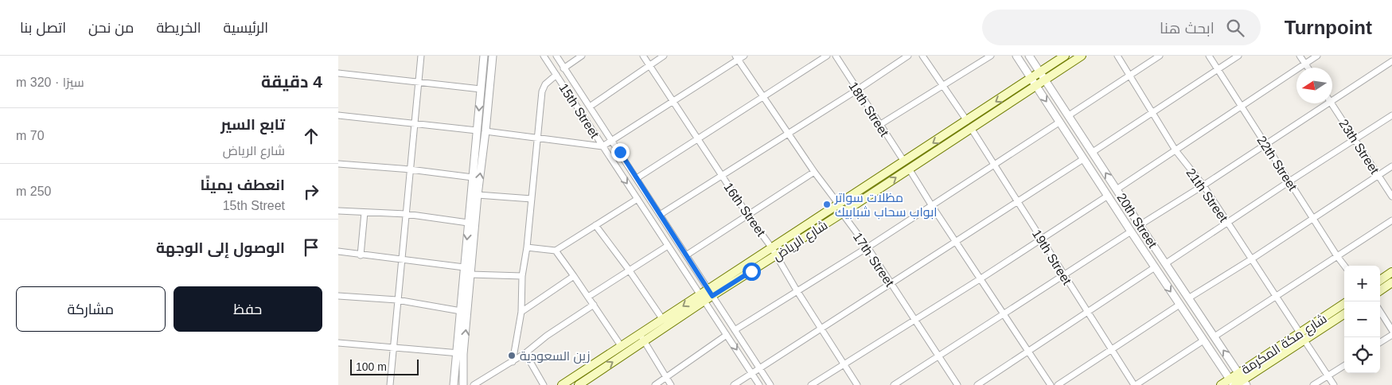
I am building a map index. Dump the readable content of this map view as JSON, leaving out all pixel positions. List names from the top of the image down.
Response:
{
  "streets": {
    "main road": ["شارع الرياض", "شارع مكة المكرمة"],
    "street": [
      "18th Street",
      "15th Street",
      "23th Street",
      "22th Street",
      "21th Street",
      "16th Street",
      "20th Street",
      "19th Street",
      "17th Street"
    ]
  },
  "crossings": [
    ["18th Street", "شارع الرياض"],
    ["15th Street", "شارع الرياض"],
    ["21th Street", "شارع مكة المكرمة"],
    ["16th Street", "شارع الرياض"],
    ["20th Street", "شارع الرياض"],
    ["20th Street", "شارع مكة المكرمة"],
    ["شارع الرياض", "19th Street"],
    ["شارع الرياض", "17th Street"]
  ],
  "places": ["مظلات سواتر ابواب سحاب شبابيك", "زين السعودية"],
  "scale_bar": "100 m",
  "north": "left",
  "page": {
    "header": "Turnpoint",
    "search": "ابحث هنا",
    "nav": [
      "الرئيسية",
      "الخريطة",
      "من نحن",
      "اتصل بنا"
    ],
    "heading": ["4 دقيقة", "سيرًا · 320 m"],
    "list": [
      ["تابع السير", "شارع الرياض", "70 m"],
      ["انعطف يمينًا", "15th Street", "250 m"],
      "الوصول إلى الوجهة"
    ],
    "map_buttons": ["+", "−"],
    "buttons": ["حفظ", "مشاركة"],
    "scale": "100 m"
  }
}
